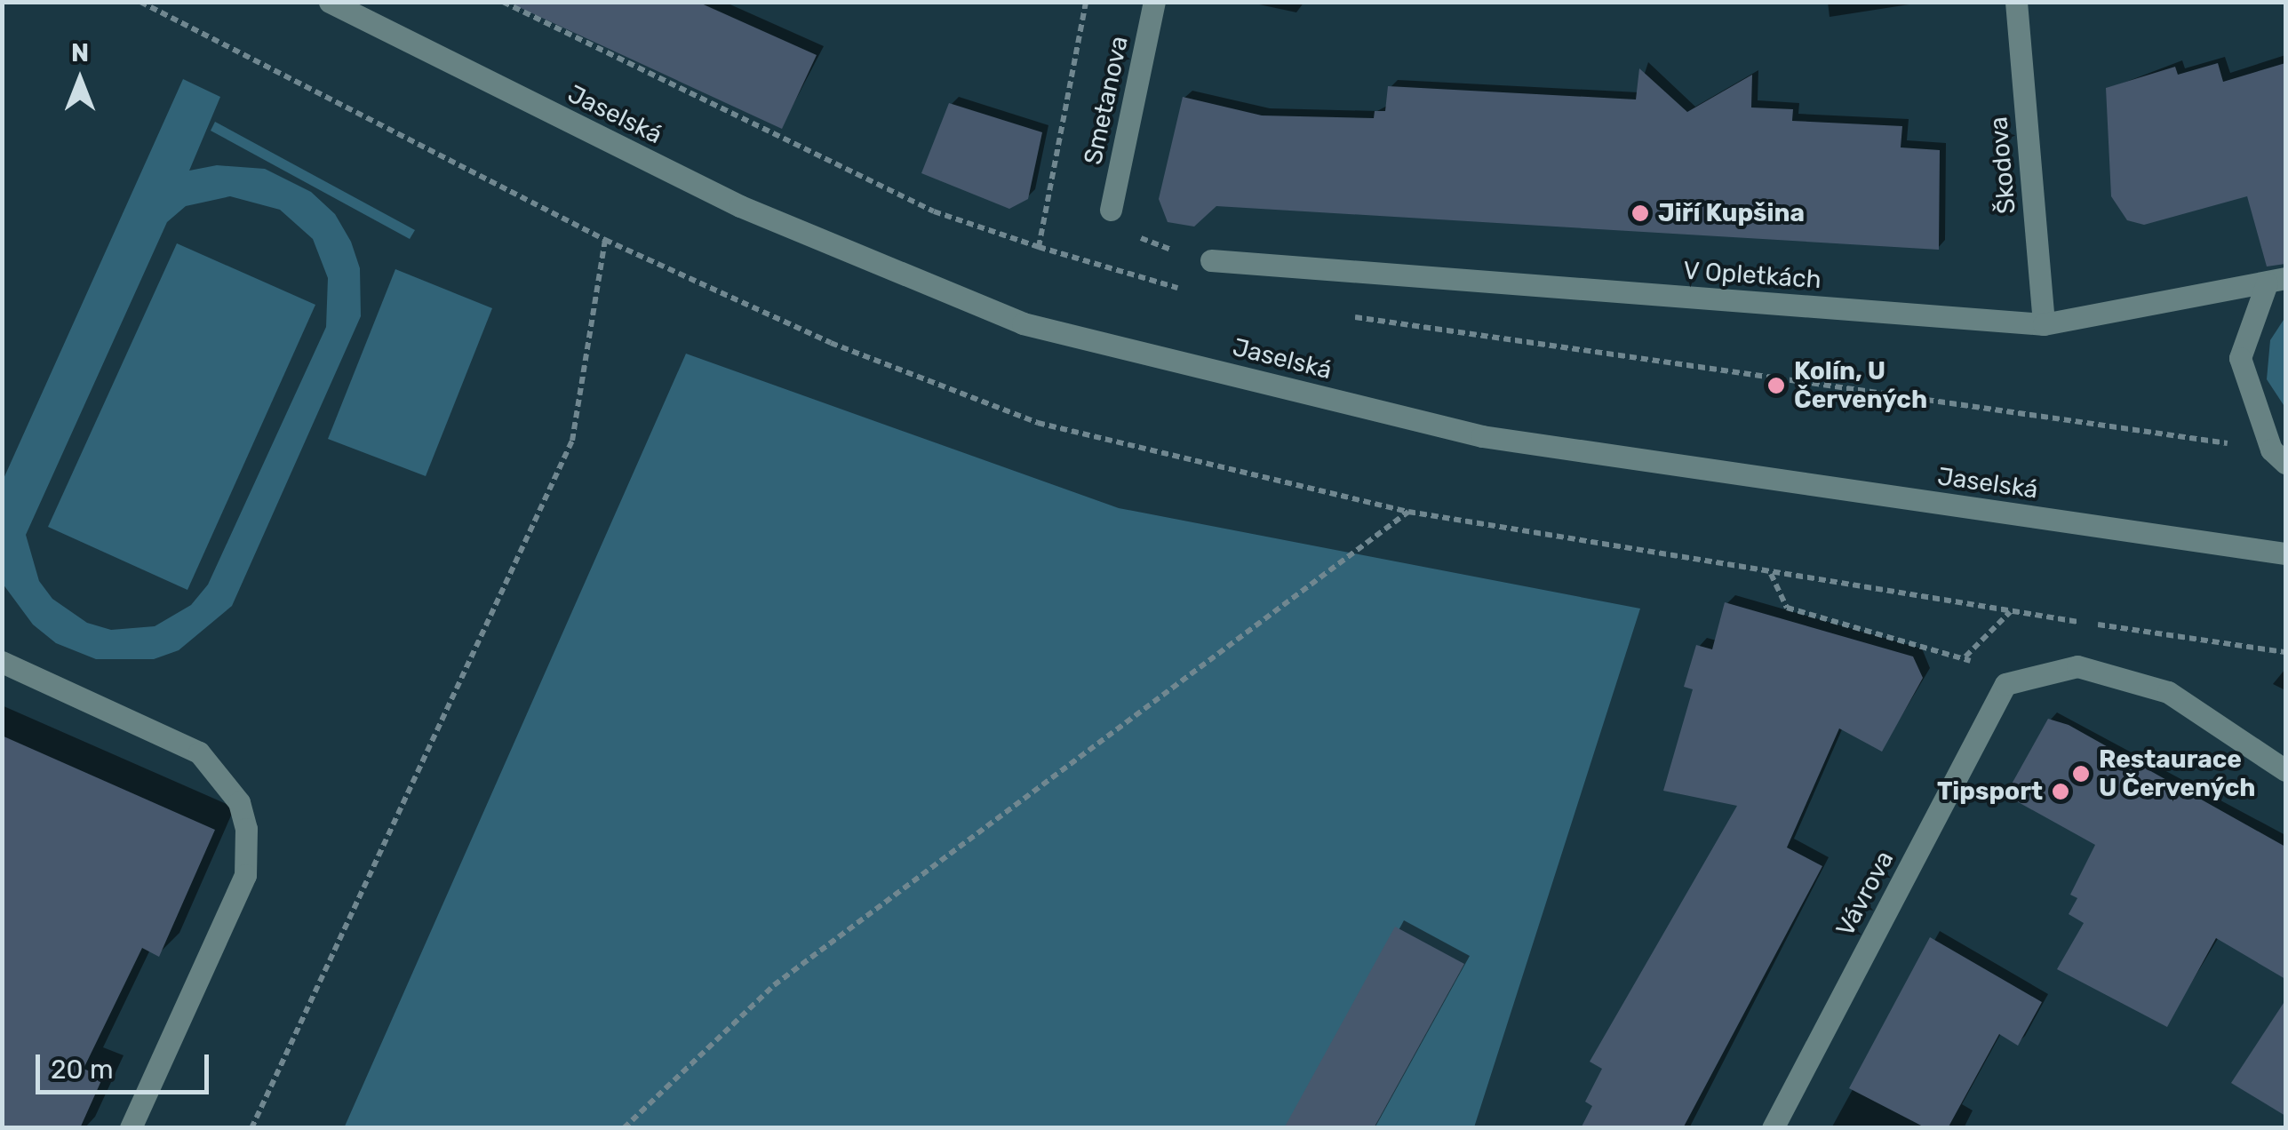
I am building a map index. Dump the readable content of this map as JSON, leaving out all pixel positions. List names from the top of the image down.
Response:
{
  "streets": {
    "street": [
      "Smetanova",
      "Jaselská",
      "Škodova",
      "V Opletkách",
      "Vávrova"
    ]
  },
  "crossings": [
    ["Škodova", "V Opletkách"]
  ],
  "places": [
    "Jiří Kupšina",
    "Kolín, U Červených",
    "Restaurace U Červených",
    "Tipsport"
  ],
  "scale_bar": "20 m",
  "north": "top"
}
